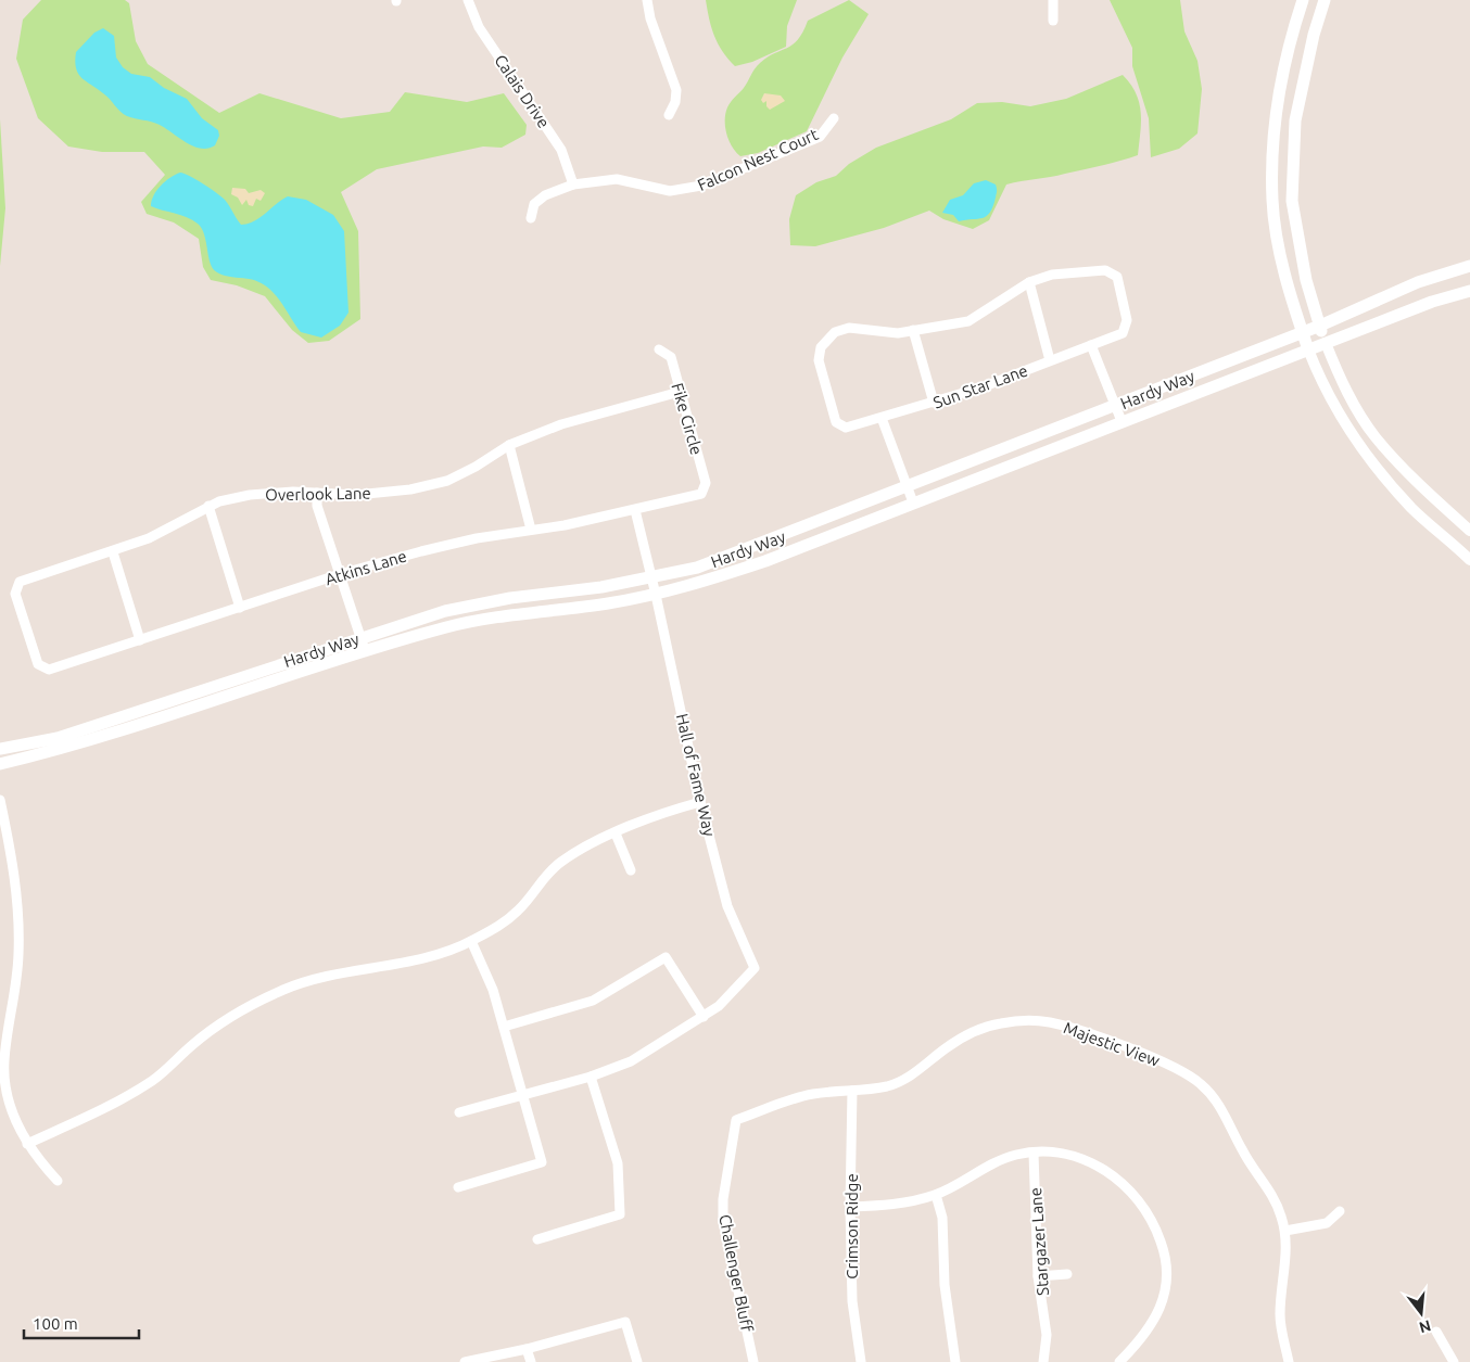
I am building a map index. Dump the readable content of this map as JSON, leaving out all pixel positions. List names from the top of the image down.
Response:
{
  "streets": {
    "main road": ["Hardy Way"],
    "street": [
      "Calais Drive",
      "Falcon Nest Court",
      "Sun Star Lane",
      "Fike Circle",
      "Overlook Lane",
      "Atkins Lane",
      "Hall of Fame Way",
      "Majestic View",
      "Crimson Ridge",
      "Stargazer Lane",
      "Challenger Bluff"
    ]
  },
  "crossings": [
    ["Calais Drive", "Falcon Nest Court"],
    ["Hardy Way", "Hall of Fame Way"],
    ["Fike Circle", "Overlook Lane"],
    ["Fike Circle", "Atkins Lane"],
    ["Overlook Lane", "Atkins Lane"],
    ["Atkins Lane", "Hall of Fame Way"],
    ["Majestic View", "Crimson Ridge"],
    ["Majestic View", "Challenger Bluff"]
  ],
  "scale_bar": "100 m",
  "north": "bottom"
}
